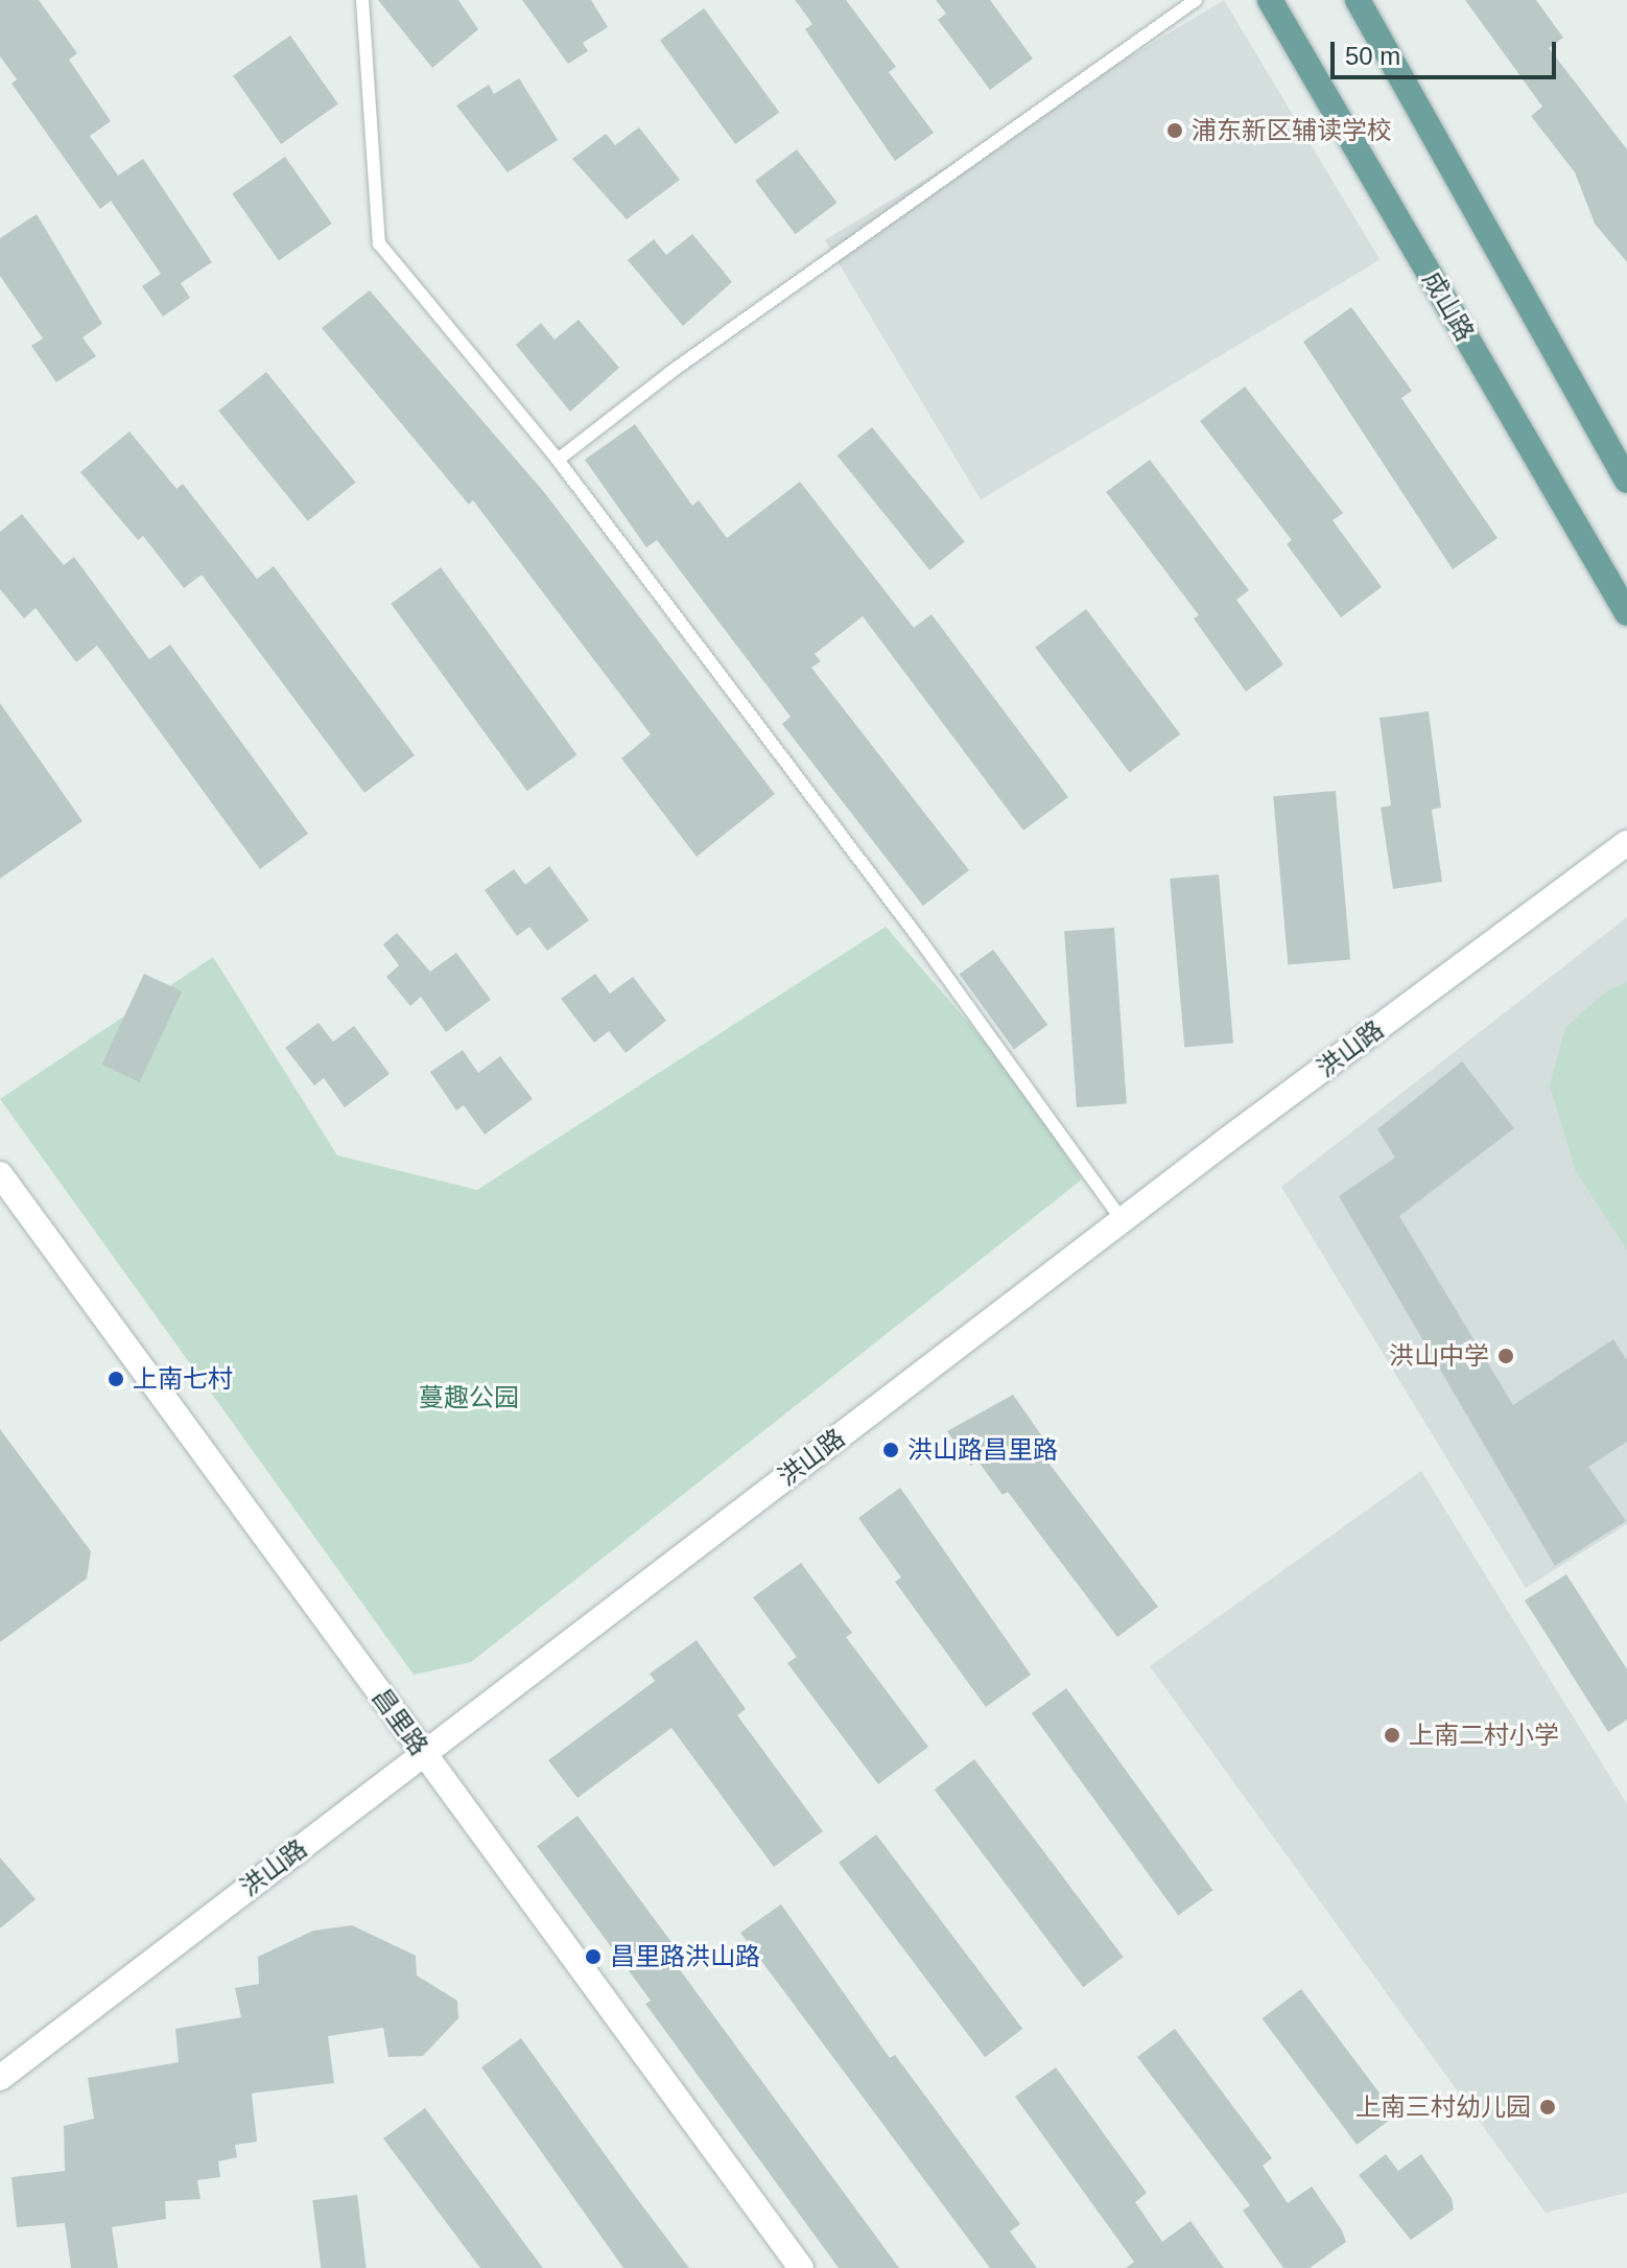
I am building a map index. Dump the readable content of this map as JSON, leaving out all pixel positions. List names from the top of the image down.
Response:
{
  "streets": {
    "main road": ["成山路"],
    "street": ["洪山路", "昌里路"]
  },
  "crossings": [
    ["洪山路", "昌里路"]
  ],
  "parks": ["蔓趣公园"],
  "places": [
    "浦东新区辅读学校",
    "洪山中学",
    "上南七村",
    "洪山路昌里路",
    "上南二村小学",
    "昌里路洪山路",
    "上南三村幼儿园"
  ],
  "scale_bar": "50 m"
}
